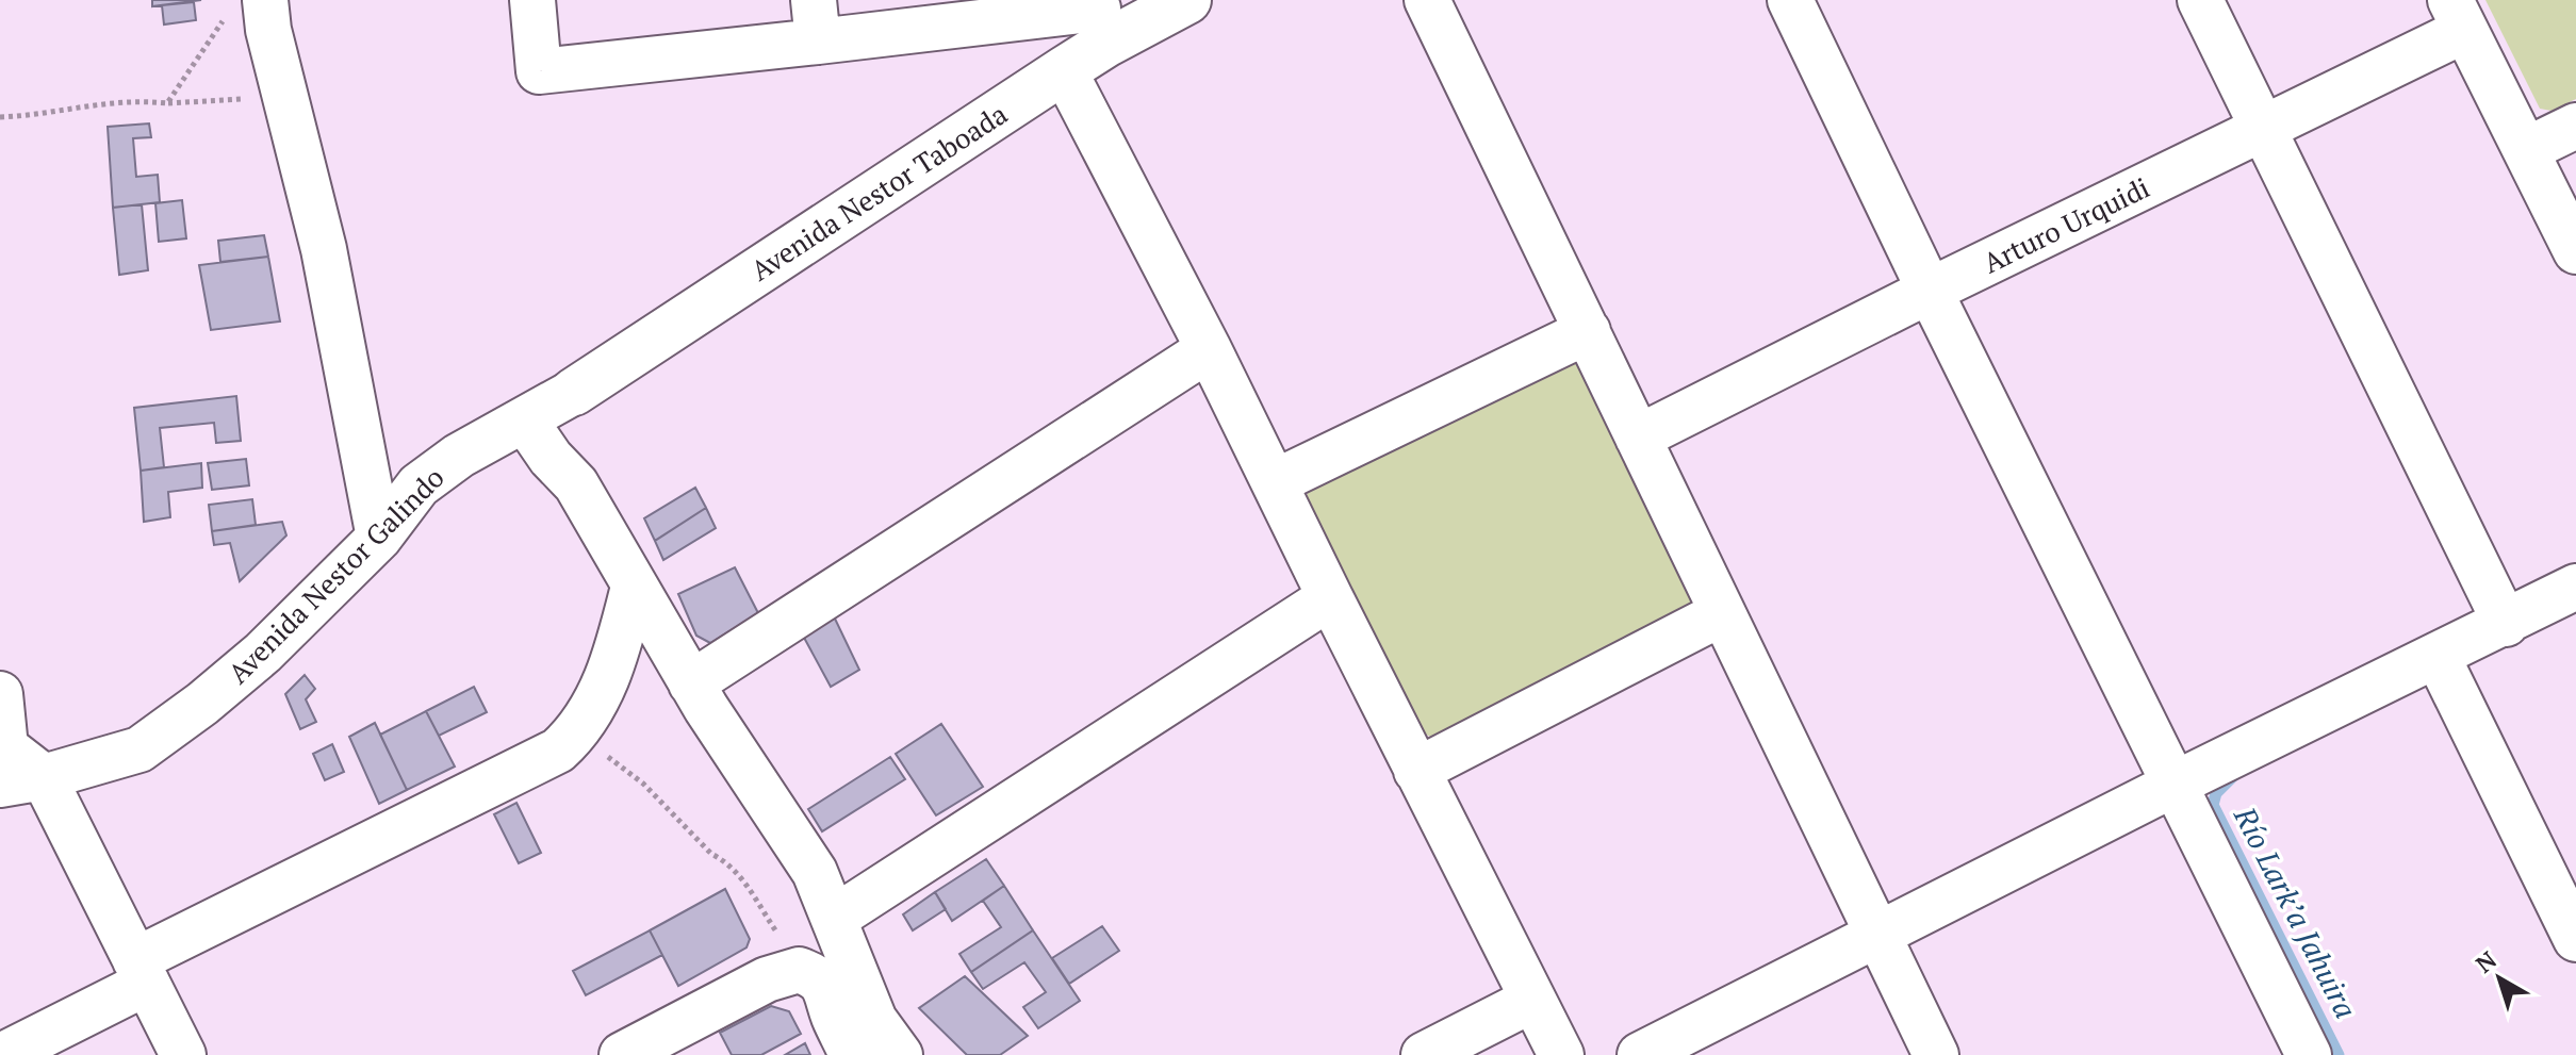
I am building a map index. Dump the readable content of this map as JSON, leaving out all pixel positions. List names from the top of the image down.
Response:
{
  "streets": {
    "street": ["Avenida Nestor Taboada", "Arturo Urquidi", "Avenida Nestor Galindo"]
  },
  "crossings": [
    ["Avenida Nestor Taboada", "Avenida Nestor Galindo"]
  ],
  "water": ["Río Lark’a Jahuira"],
  "north": "top left"
}
